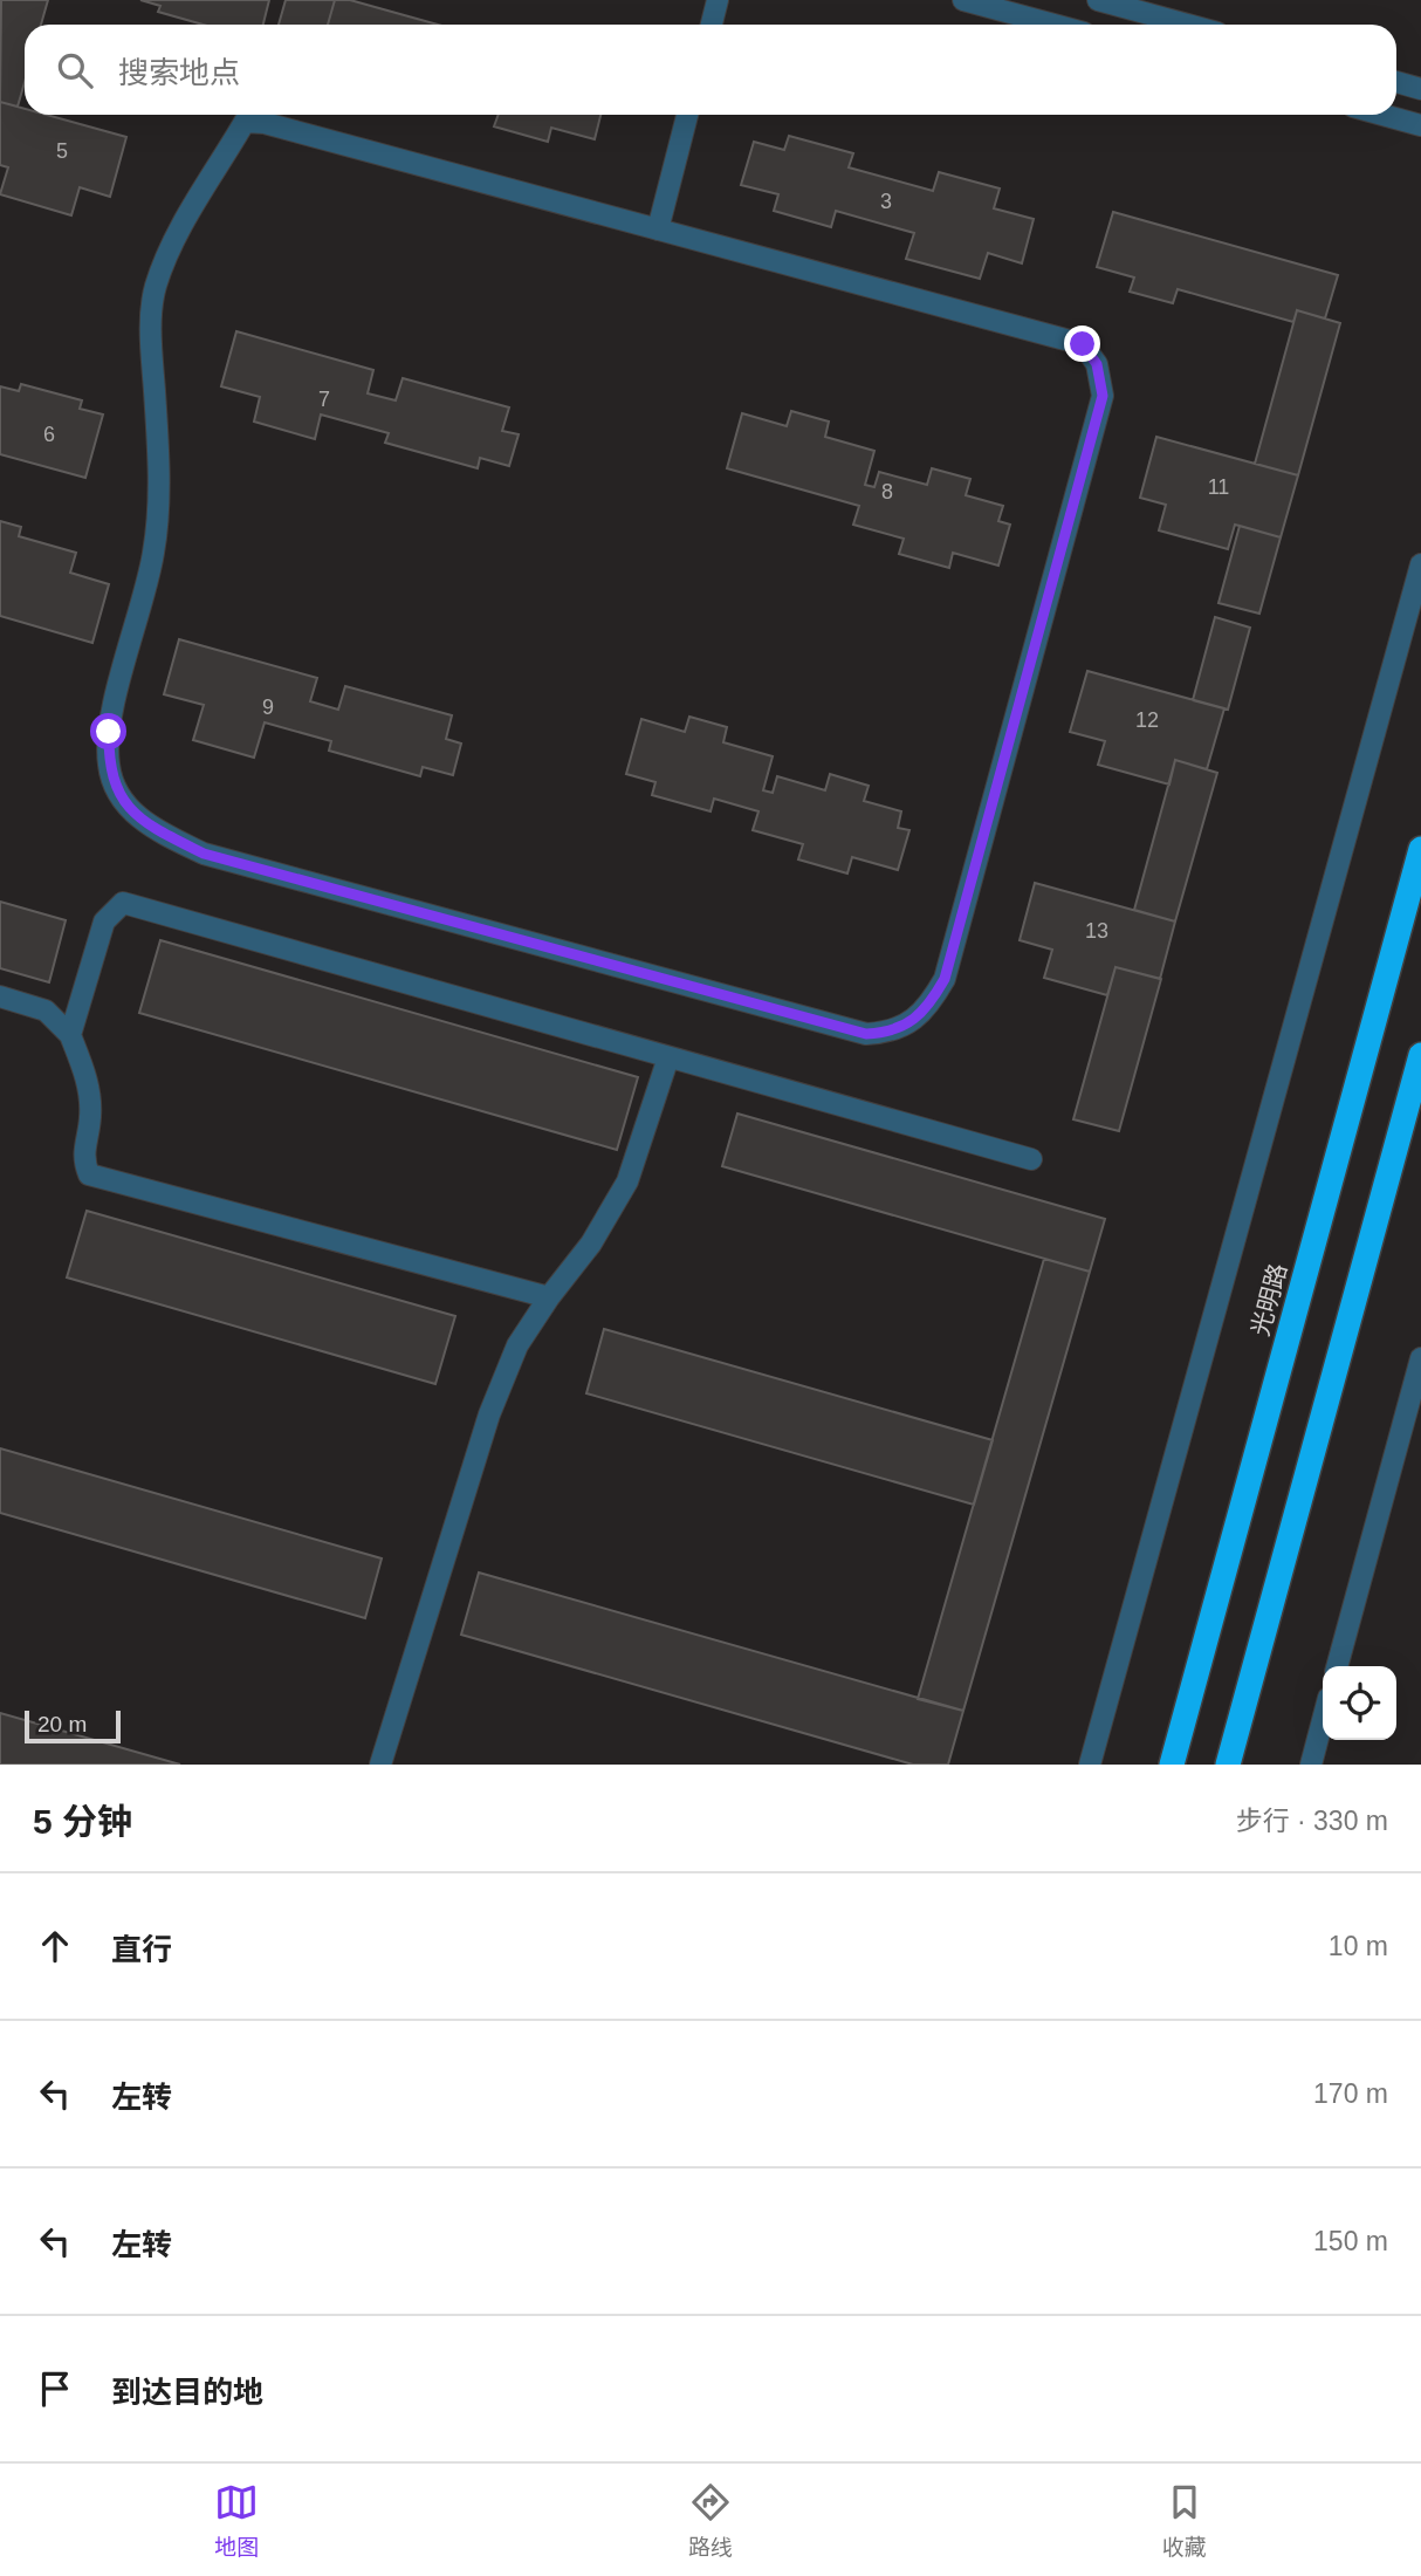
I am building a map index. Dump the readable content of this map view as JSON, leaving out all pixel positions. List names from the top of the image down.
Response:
{
  "streets": {
    "highway": ["光明路"]
  },
  "house_numbers": [
    "5",
    "3",
    "7",
    "6",
    "11",
    "8",
    "9",
    "12",
    "13"
  ],
  "scale_bar": "20 m",
  "page": {
    "search": "搜索地点",
    "scale": "20 m",
    "heading": ["5 分钟", "步行 · 330 m"],
    "list": [
      ["直行", "10 m"],
      ["左转", "170 m"],
      ["左转", "150 m"],
      "到达目的地"
    ],
    "nav": ["地图", "路线", "收藏"]
  }
}
